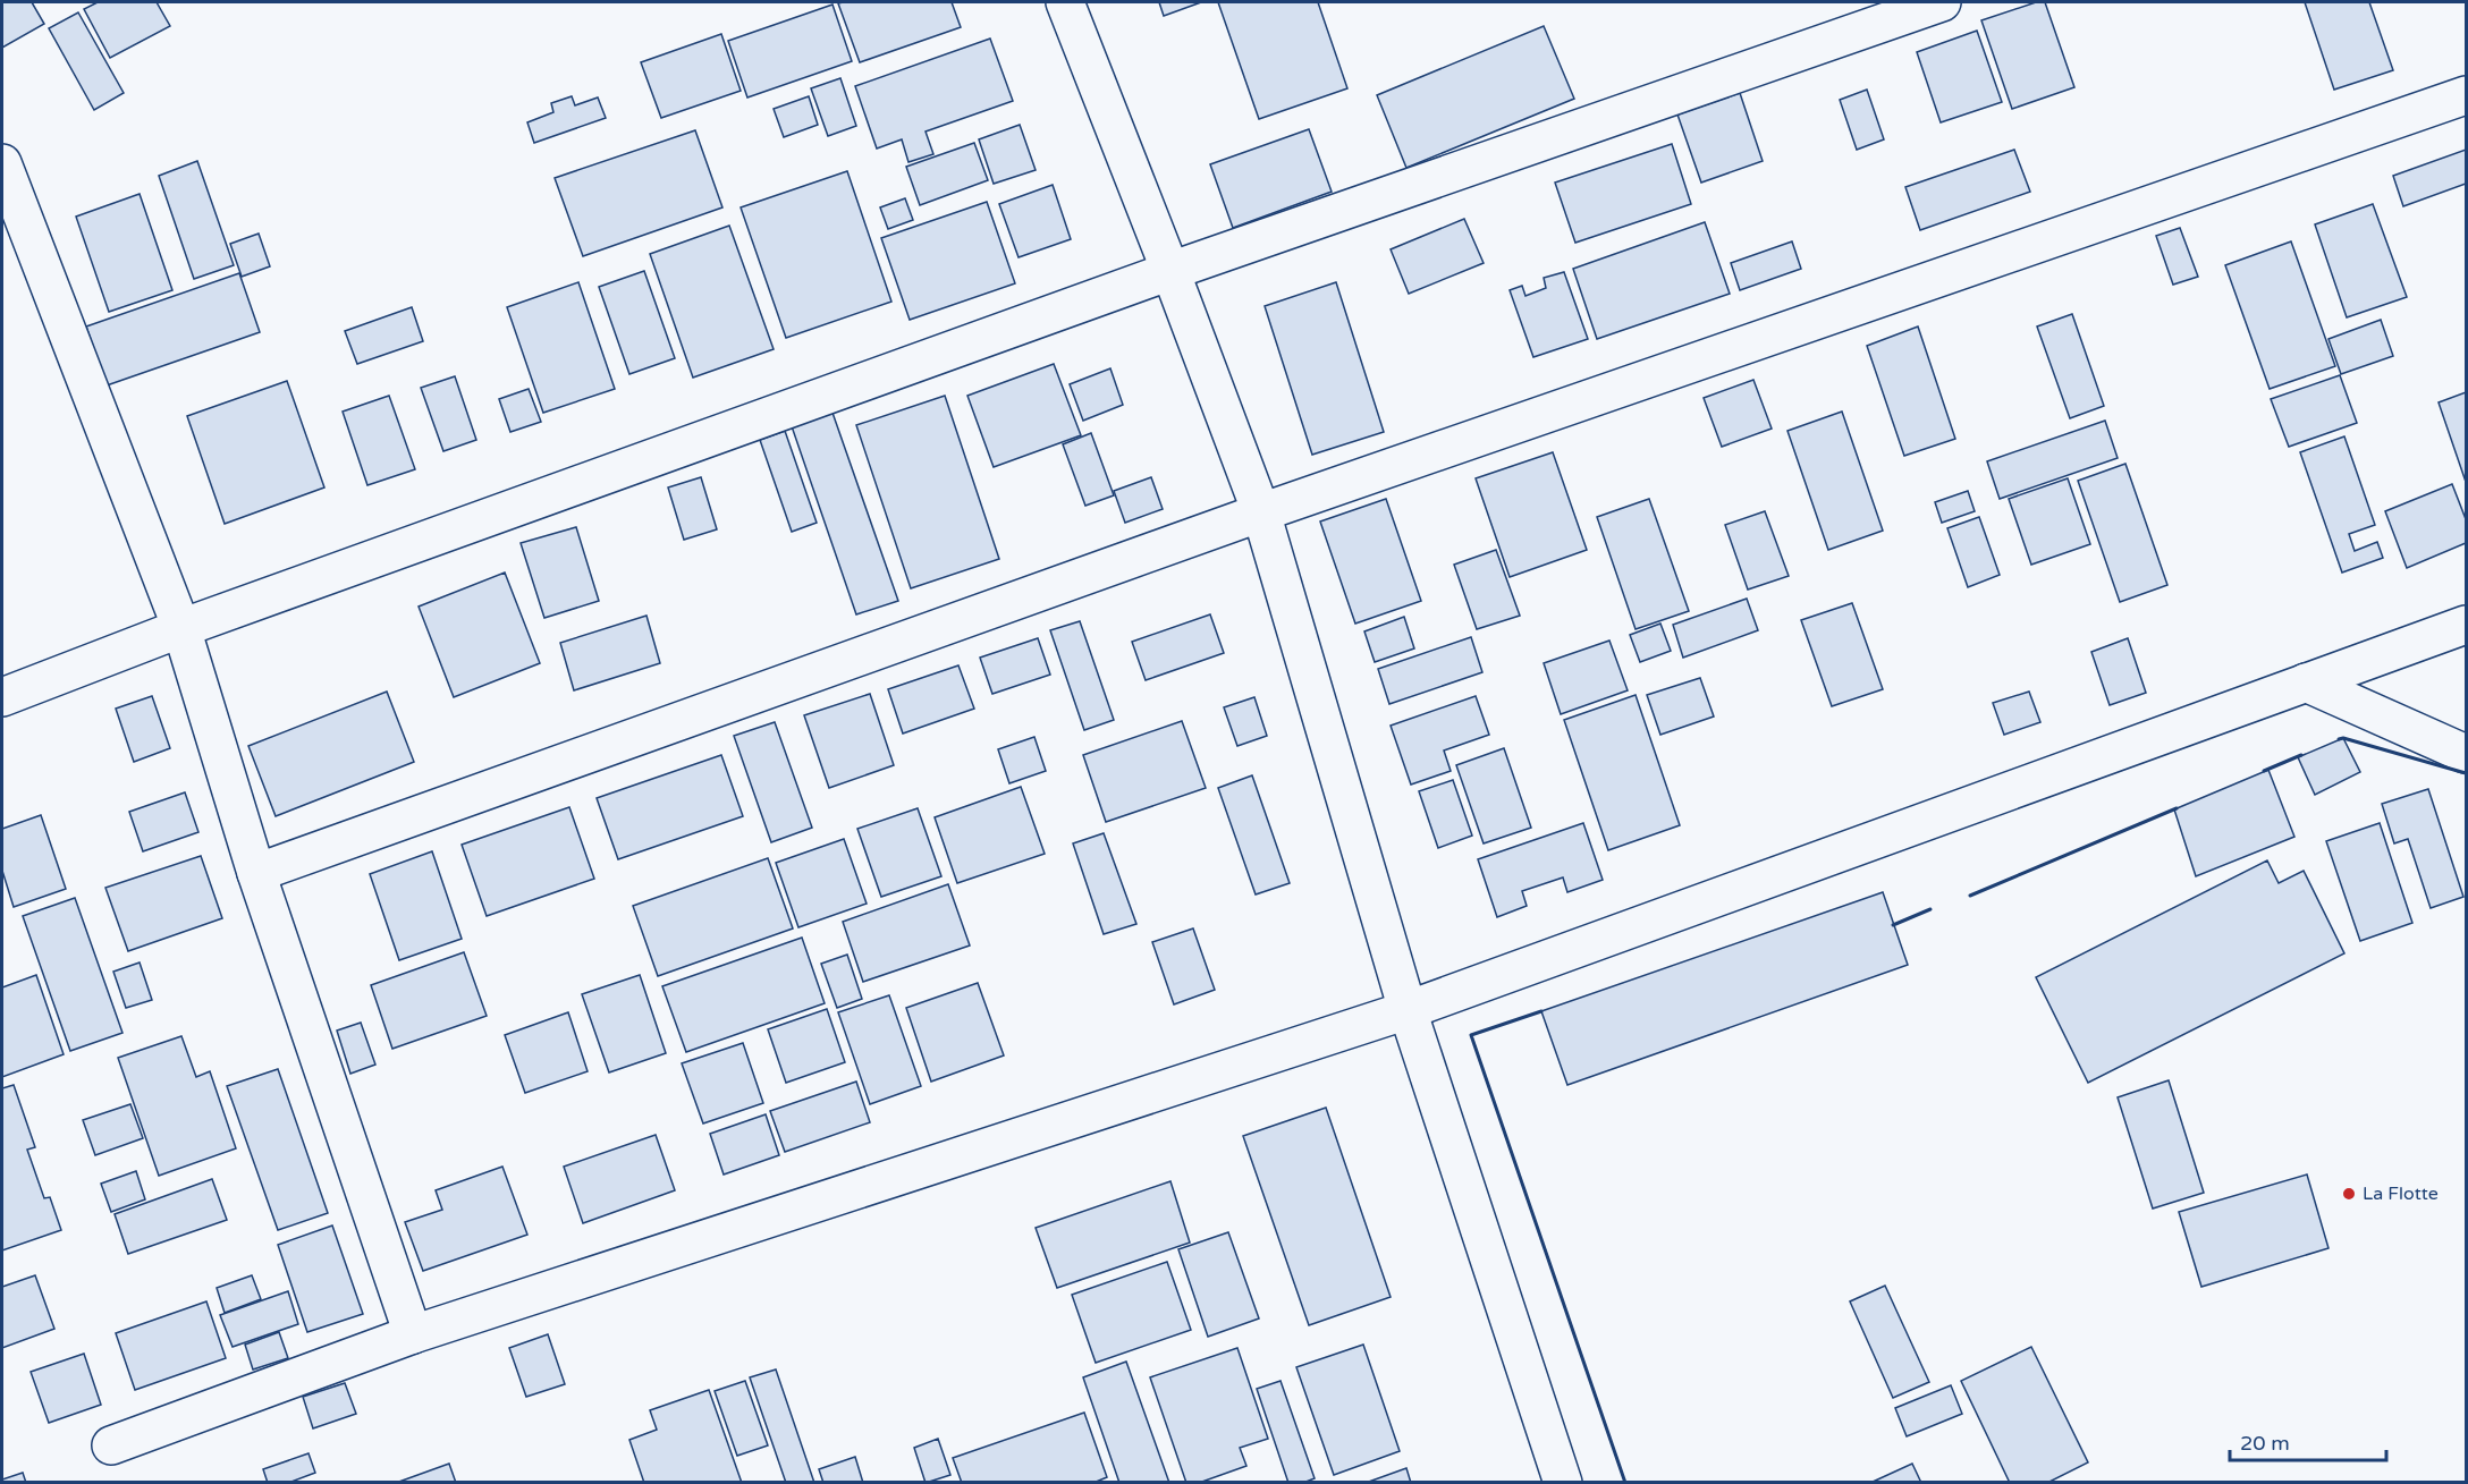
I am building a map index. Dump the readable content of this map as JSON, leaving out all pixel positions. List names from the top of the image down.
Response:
{
  "places": ["La Flotte"],
  "scale_bar": "20 m"
}
